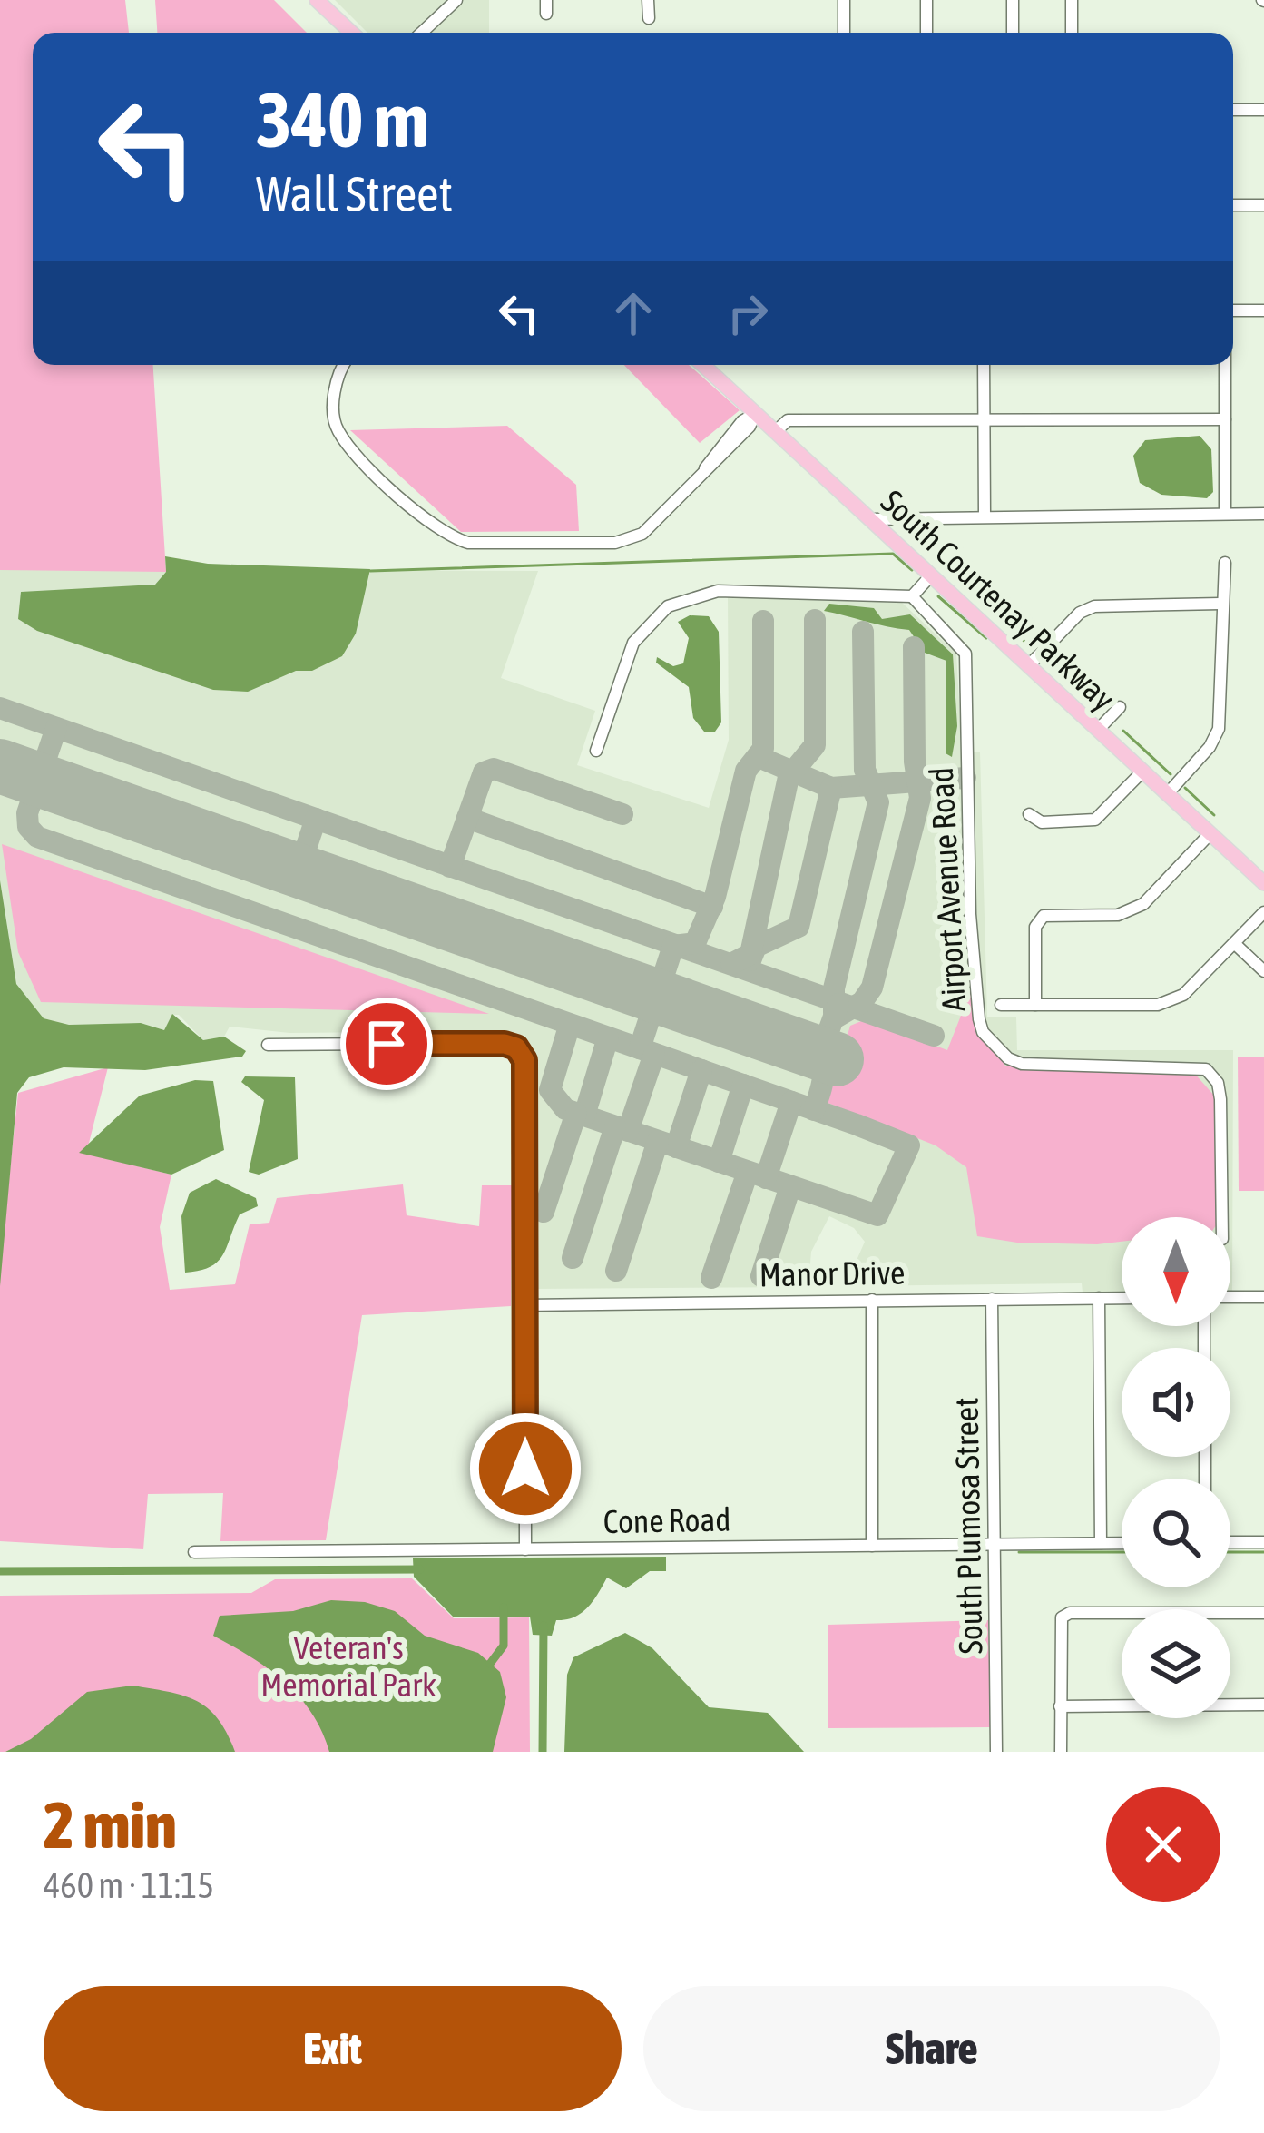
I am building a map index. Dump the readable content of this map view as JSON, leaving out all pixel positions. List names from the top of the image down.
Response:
{
  "streets": {
    "main road": ["South Courtenay Parkway"],
    "street": [
      "Airport Avenue Road",
      "Manor Drive",
      "Cone Road",
      "South Plumosa Street"
    ]
  },
  "crossings": [
    ["Manor Drive", "South Plumosa Street"],
    ["Cone Road", "South Plumosa Street"]
  ],
  "parks": ["Veteran's Memorial Park"],
  "north": "bottom",
  "page": {
    "turn": ["340 m", "Wall Street"],
    "heading": ["2 min", "460 m · 11:15"],
    "buttons": ["Exit", "Share"]
  }
}
